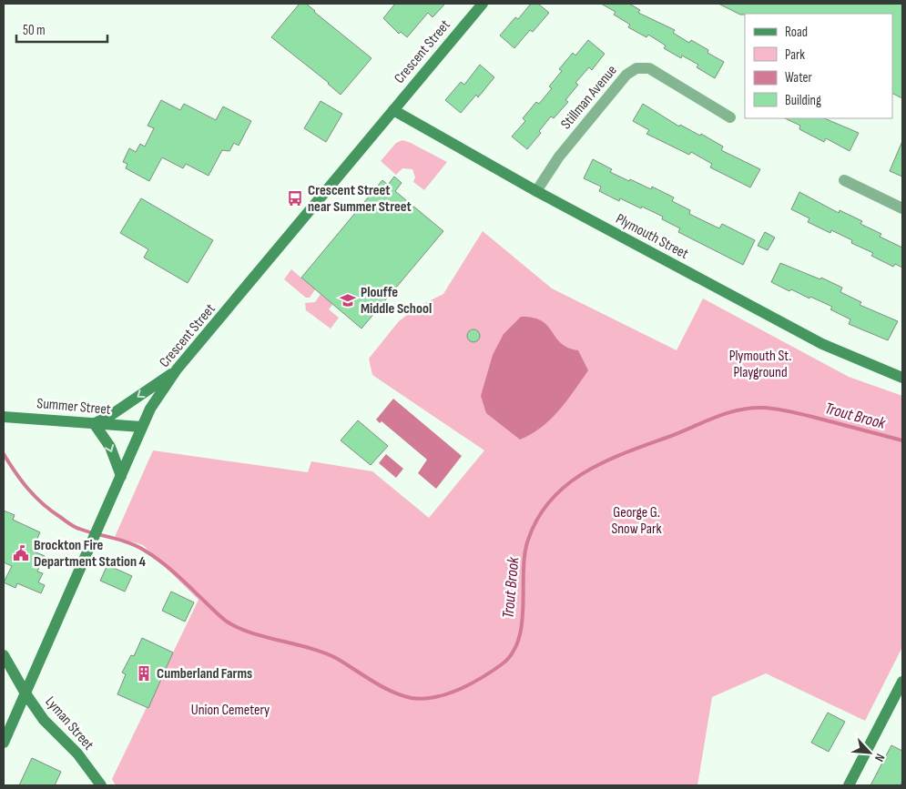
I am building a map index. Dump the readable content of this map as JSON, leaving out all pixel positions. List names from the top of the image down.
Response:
{
  "streets": {
    "main road": [
      "Crescent Street",
      "Plymouth Street",
      "Summer Street",
      "Lyman Street"
    ],
    "street": ["Stillman Avenue"]
  },
  "crossings": [
    ["Crescent Street", "Plymouth Street"],
    ["Crescent Street", "Summer Street"],
    ["Crescent Street", "Lyman Street"],
    ["Stillman Avenue", "Plymouth Street"]
  ],
  "water": ["Trout Brook"],
  "parks": ["Plymouth St. Playground", "George G. Snow Park", "Union Cemetery"],
  "places": {
    "bus stop": ["Crescent Street near Summer Street"],
    "school or university": ["Plouffe Middle School"],
    "public building": ["Brockton Fire Department Station 4"],
    "building": ["Cumberland Farms"]
  },
  "legend": [
    "Road",
    "Park",
    "Water",
    "Building"
  ],
  "scale_bar": "50 m",
  "north": "bottom right"
}
